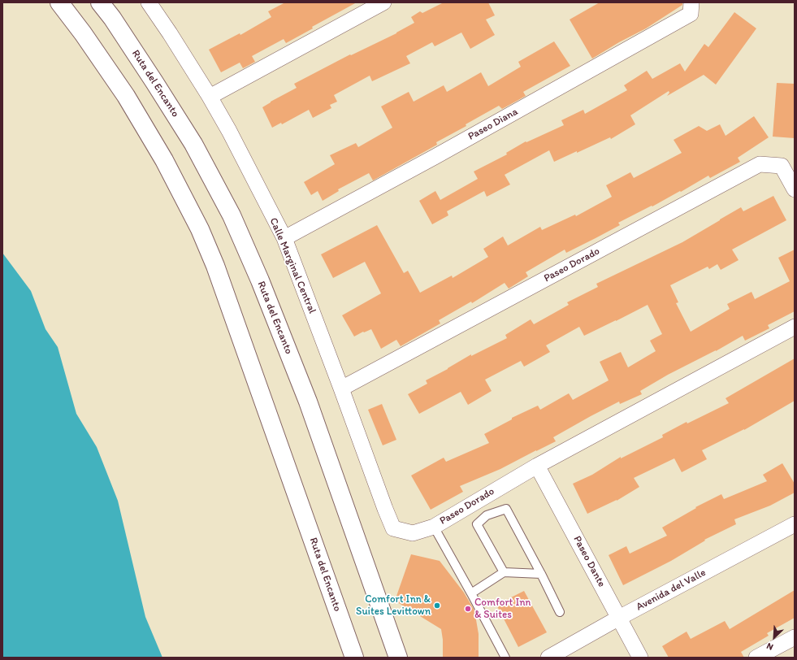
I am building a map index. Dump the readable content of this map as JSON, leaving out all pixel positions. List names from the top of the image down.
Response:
{
  "streets": {
    "main road": ["Ruta del Encanto"],
    "street": [
      "Paseo Diana",
      "Paseo Dorado",
      "Calle Marginal Central",
      "Paseo Dante",
      "Avenida del Valle"
    ]
  },
  "crossings": [
    ["Paseo Diana", "Calle Marginal Central"],
    ["Paseo Dorado", "Calle Marginal Central"],
    ["Paseo Dorado", "Paseo Dante"],
    ["Paseo Dante", "Avenida del Valle"]
  ],
  "places": ["Comfort Inn & Suites Levittown", "Comfort Inn & Suites"],
  "north": "bottom left"
}
